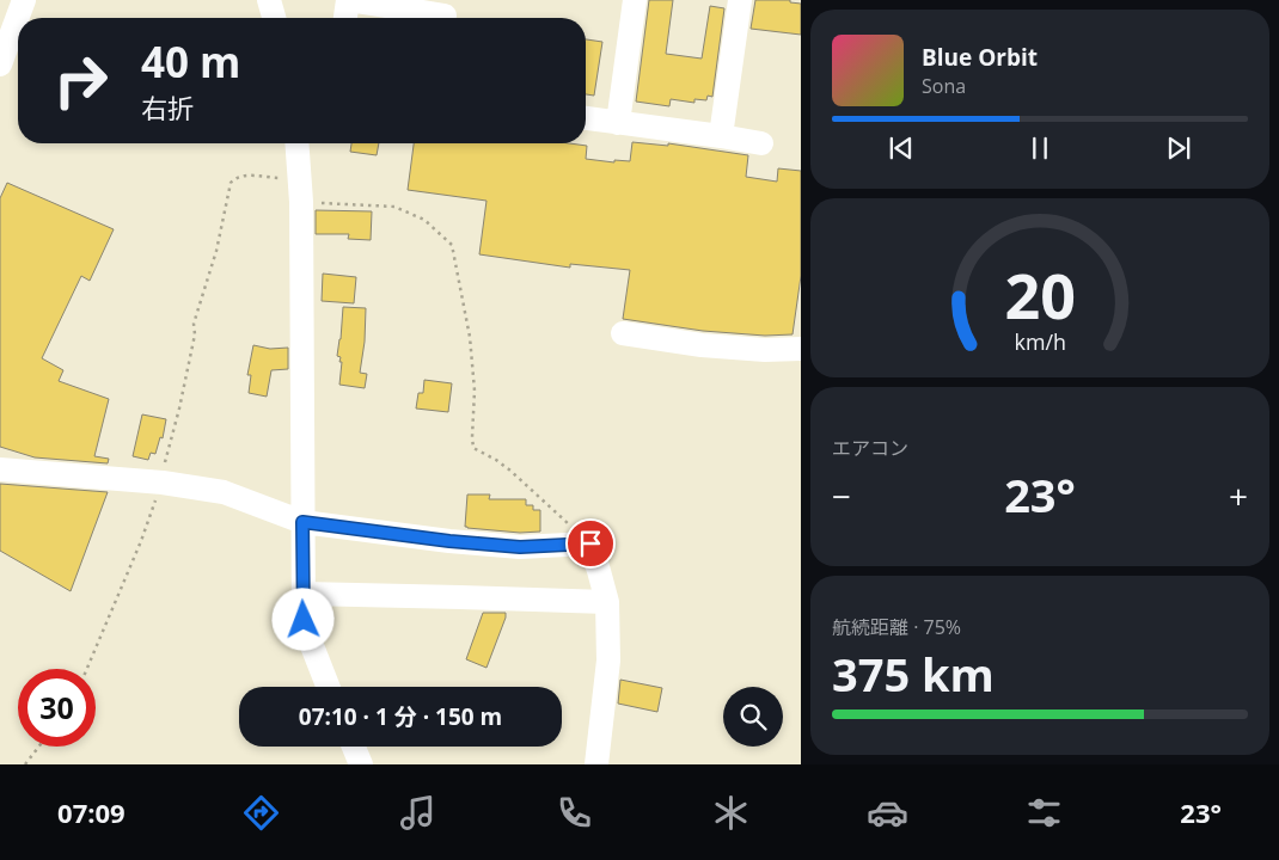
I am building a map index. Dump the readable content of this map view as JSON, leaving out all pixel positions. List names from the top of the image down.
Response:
{
  "page": {
    "turn": ["40 m", "右折"],
    "song": ["Blue Orbit", "Sona"],
    "tile": [
      "エアコン",
      ["航続距離 · 75%", "375 km"]
    ],
    "heat": ["−", "23°", "+"],
    "limit": "30",
    "trip": "07:10 · 1 分 · 150 m",
    "tabs": ["07:09", "23°"],
    "gauge": ["20", "km/h"]
  }
}
